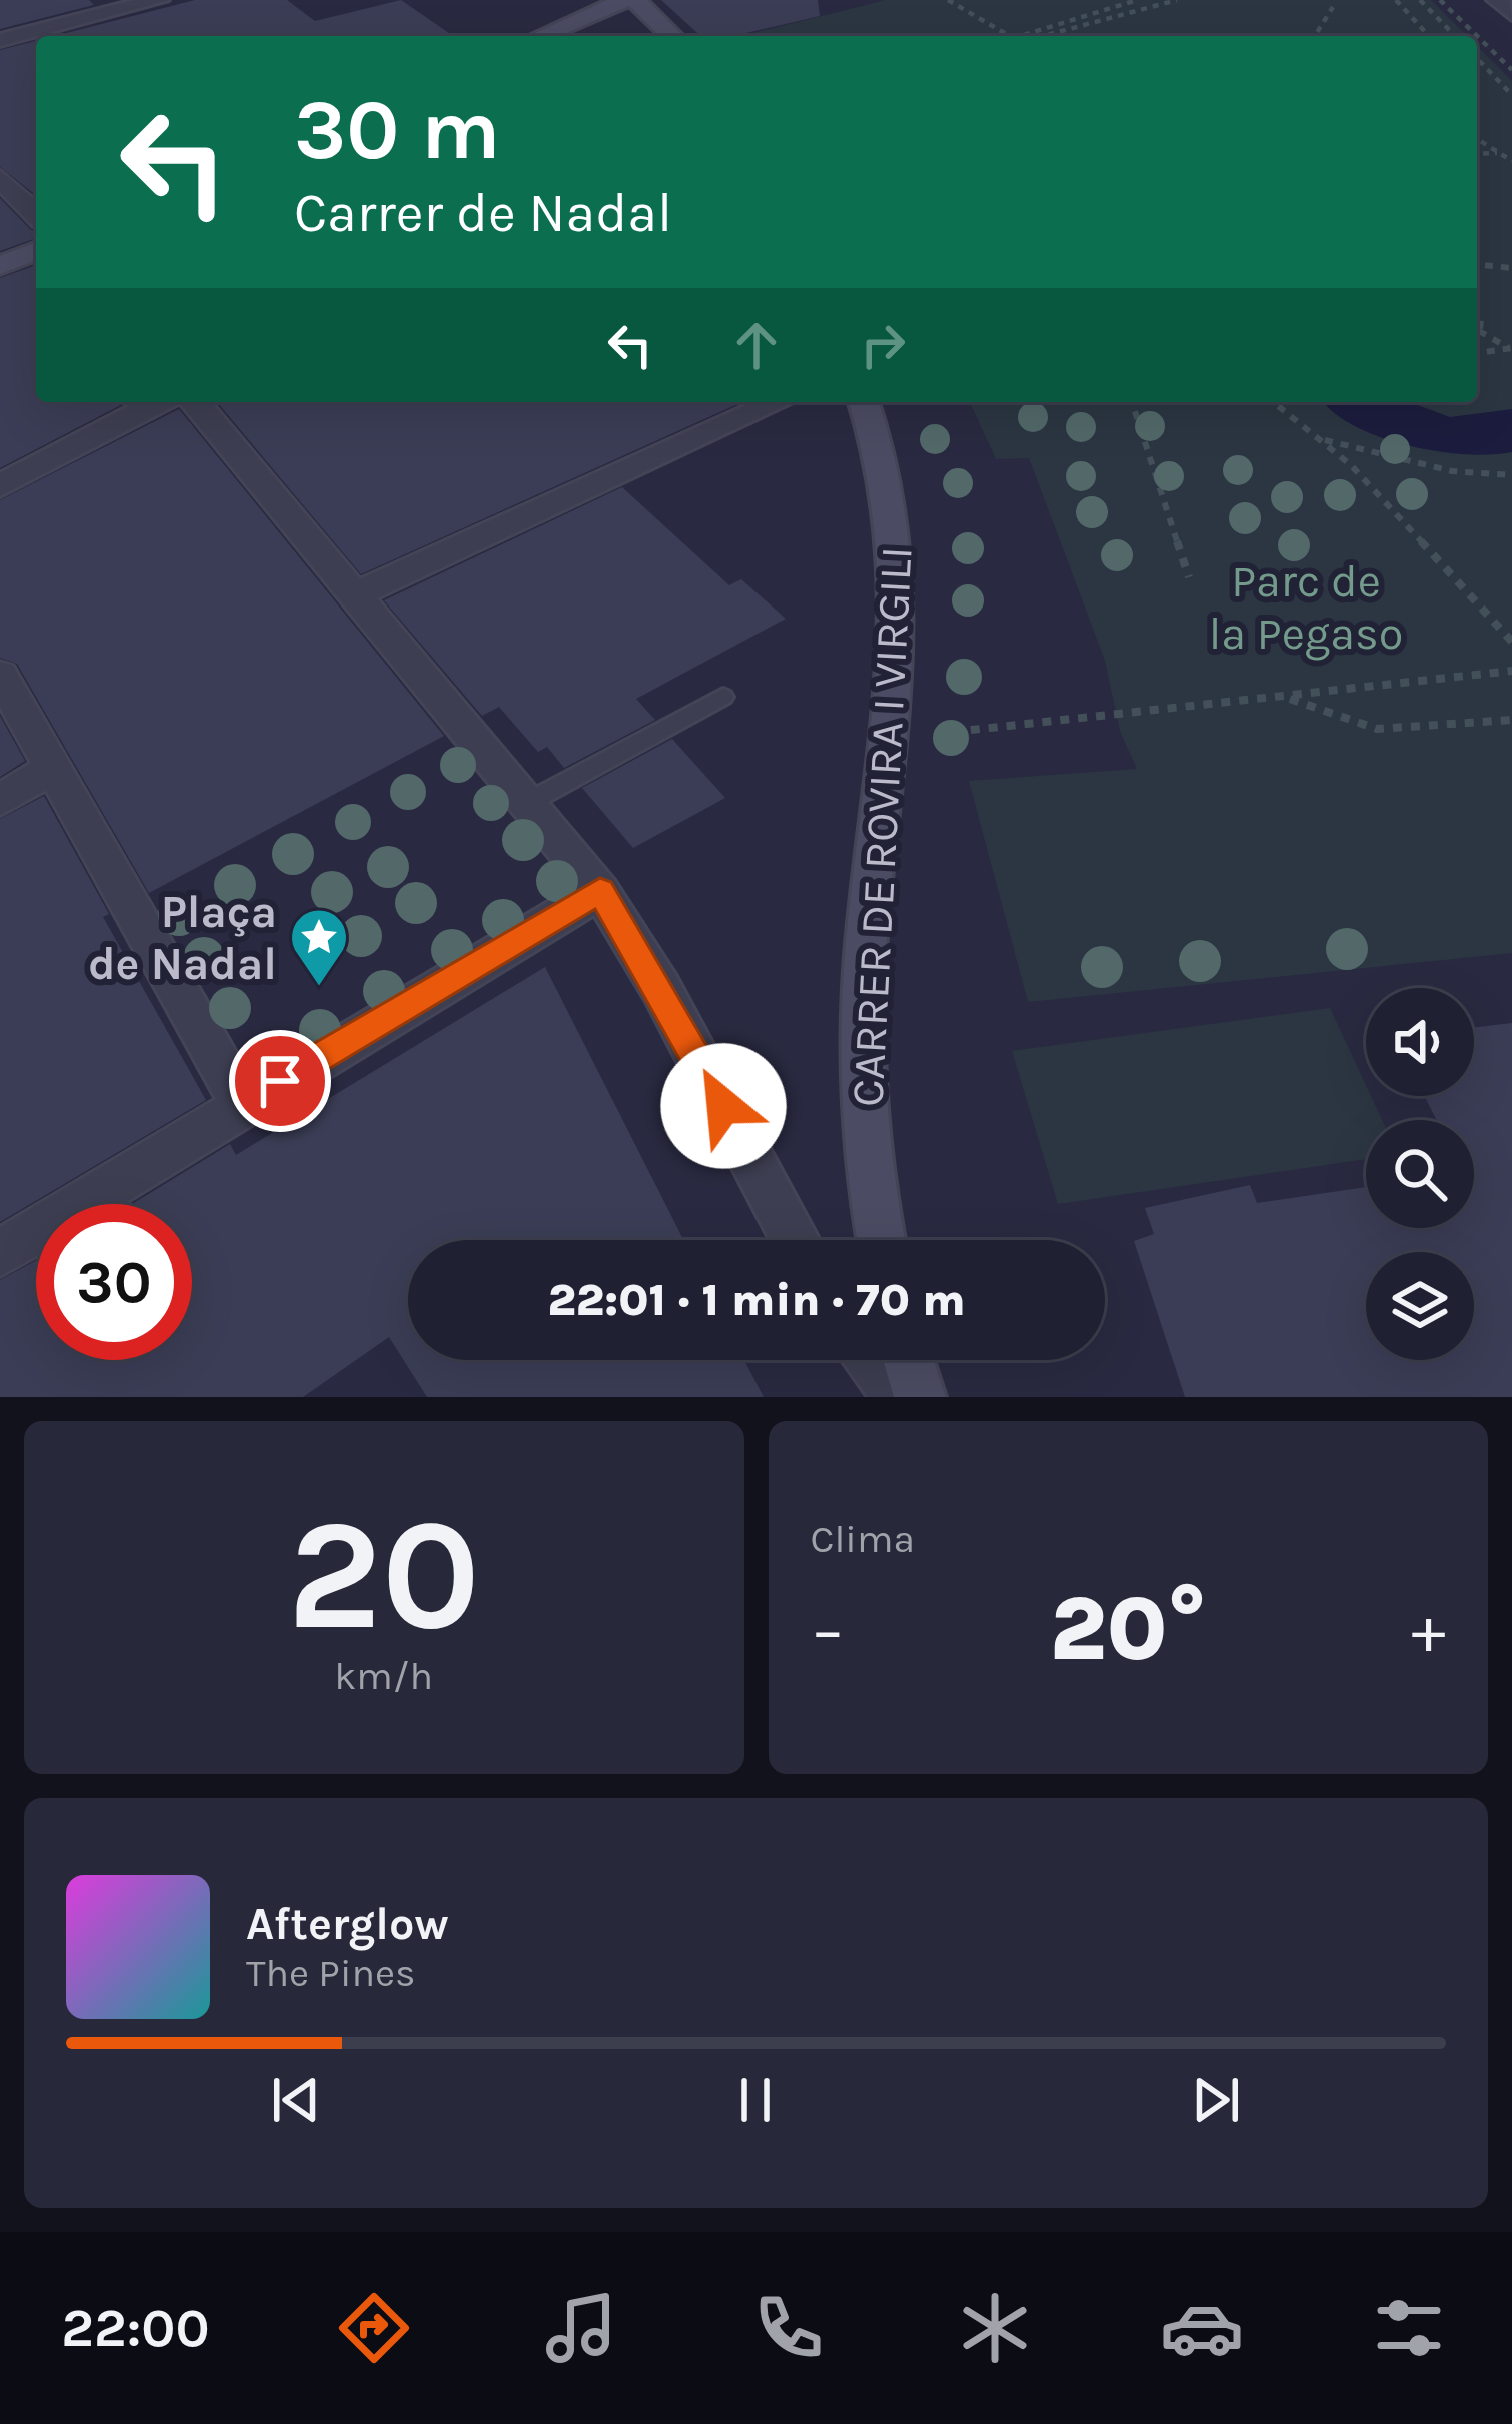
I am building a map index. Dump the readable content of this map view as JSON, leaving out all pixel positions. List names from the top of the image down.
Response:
{
  "streets": {
    "main road": ["CARRER DE ROVIRA I VIRGILI"]
  },
  "parks": ["Parc de la Pegaso"],
  "places": {
    "place": ["Plaça de Nadal"]
  },
  "page": {
    "turn": ["30 m", "Carrer de Nadal"],
    "limit": "30",
    "trip": "22:01 · 1 min · 70 m",
    "tile": [
      ["20", "km/h"],
      "Clima"
    ],
    "heat": ["−", "20°", "+"],
    "song": ["Afterglow", "The Pines"],
    "tabs": "22:00"
  }
}
